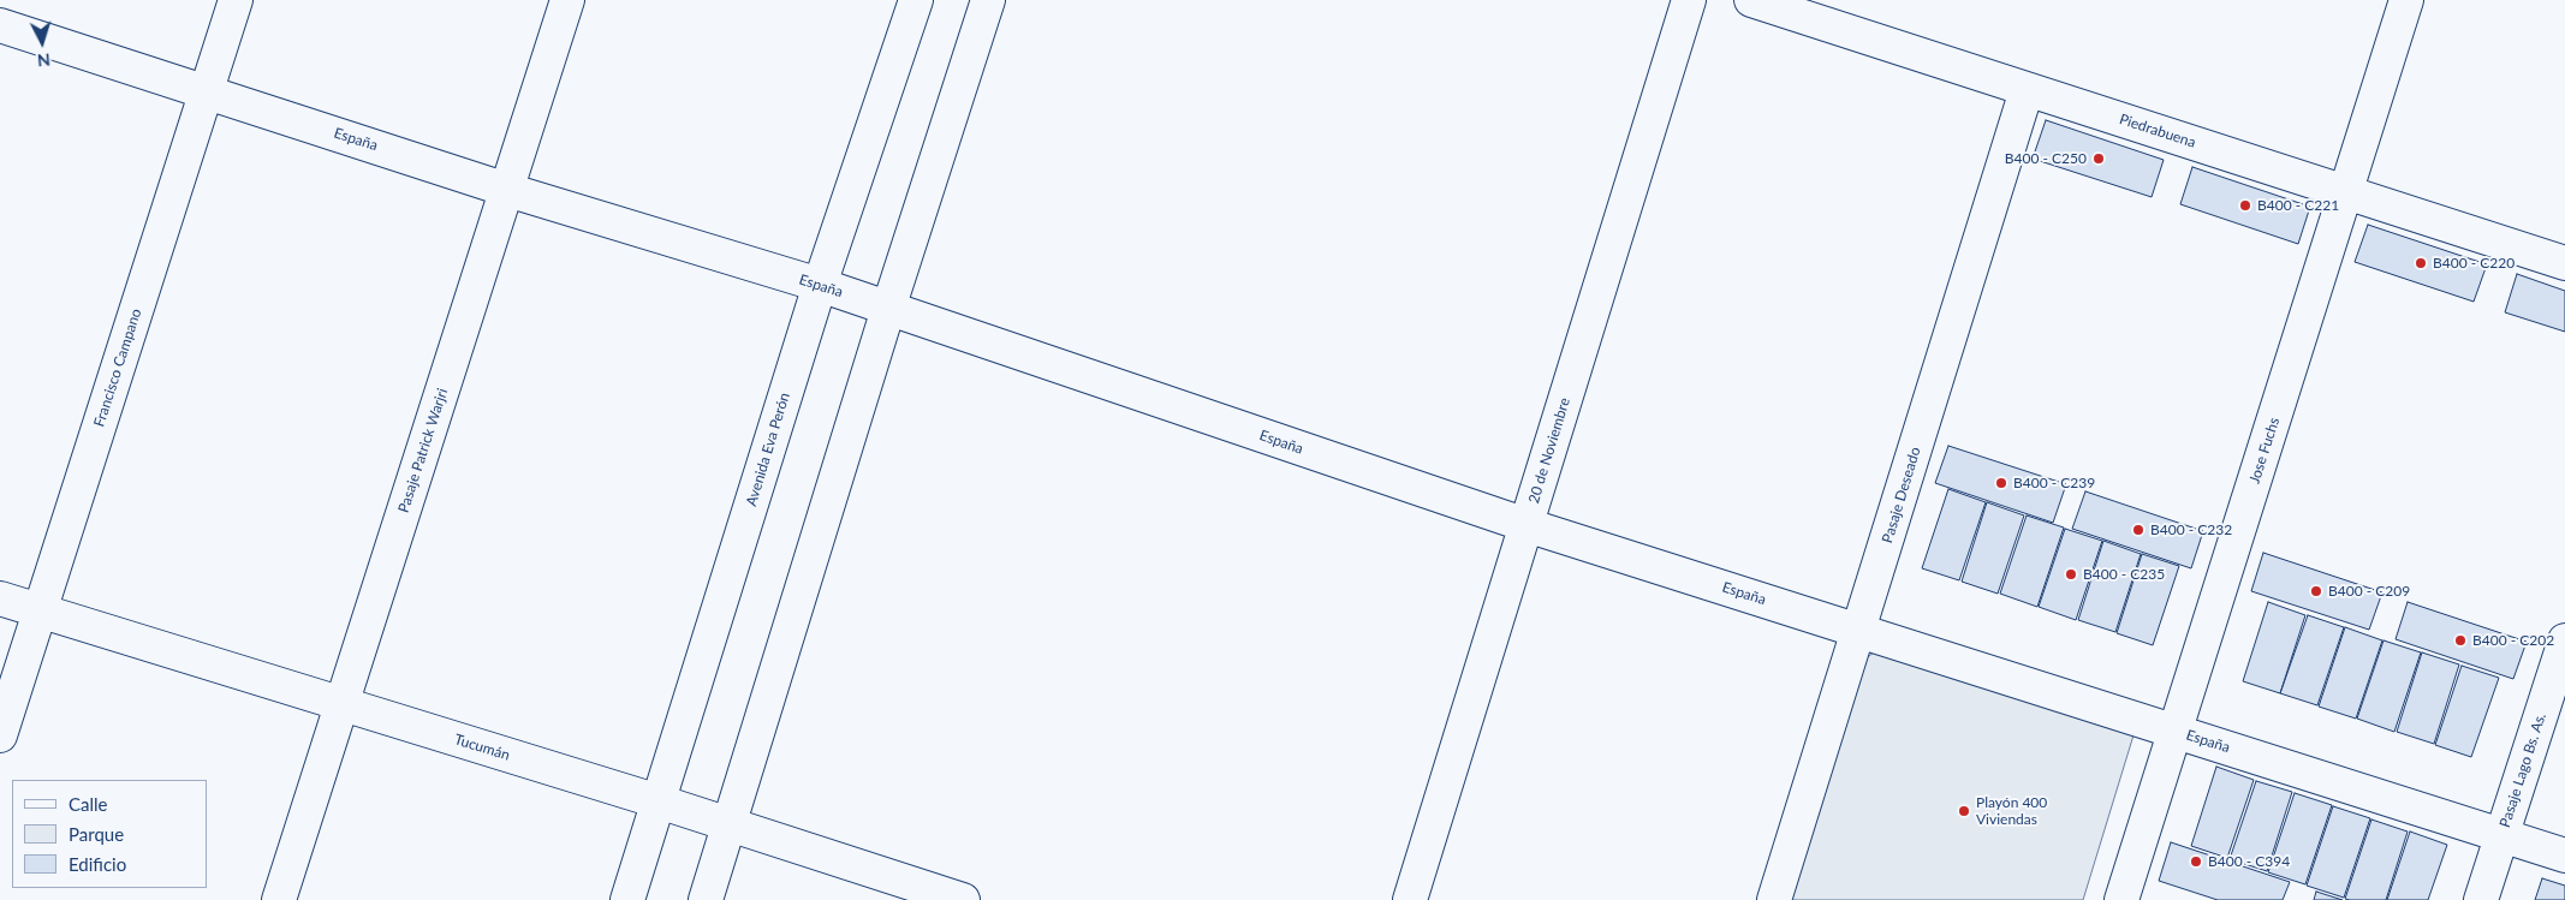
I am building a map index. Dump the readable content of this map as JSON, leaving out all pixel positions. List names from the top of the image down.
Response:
{
  "streets": {
    "street": [
      "Piedrabuena",
      "España",
      "Francisco Campano",
      "Avenida Eva Perón",
      "Pasaje Patrick Warjri",
      "20 de Noviembre",
      "Jose Fuchs",
      "Pasaje Deseado",
      "Tucumán",
      "Pasaje Lago Bs. As."
    ]
  },
  "crossings": [
    ["Piedrabuena", "Jose Fuchs"],
    ["Piedrabuena", "Pasaje Deseado"],
    ["España", "Francisco Campano"],
    ["España", "Avenida Eva Perón"],
    ["España", "Pasaje Patrick Warjri"],
    ["España", "20 de Noviembre"],
    ["España", "Jose Fuchs"],
    ["España", "Pasaje Deseado"],
    ["España", "Pasaje Lago Bs. As."],
    ["Francisco Campano", "Tucumán"],
    ["Avenida Eva Perón", "Tucumán"],
    ["Pasaje Patrick Warjri", "Tucumán"]
  ],
  "places": [
    "B400 - C250",
    "B400 - C221",
    "B400 - C220",
    "B400 - C239",
    "B400 - C232",
    "B400 - C235",
    "B400 - C209",
    "B400 - C202",
    "Playón 400 Viviendas",
    "B400 - C394"
  ],
  "legend": ["Calle", "Parque", "Edificio"],
  "north": "bottom"
}
